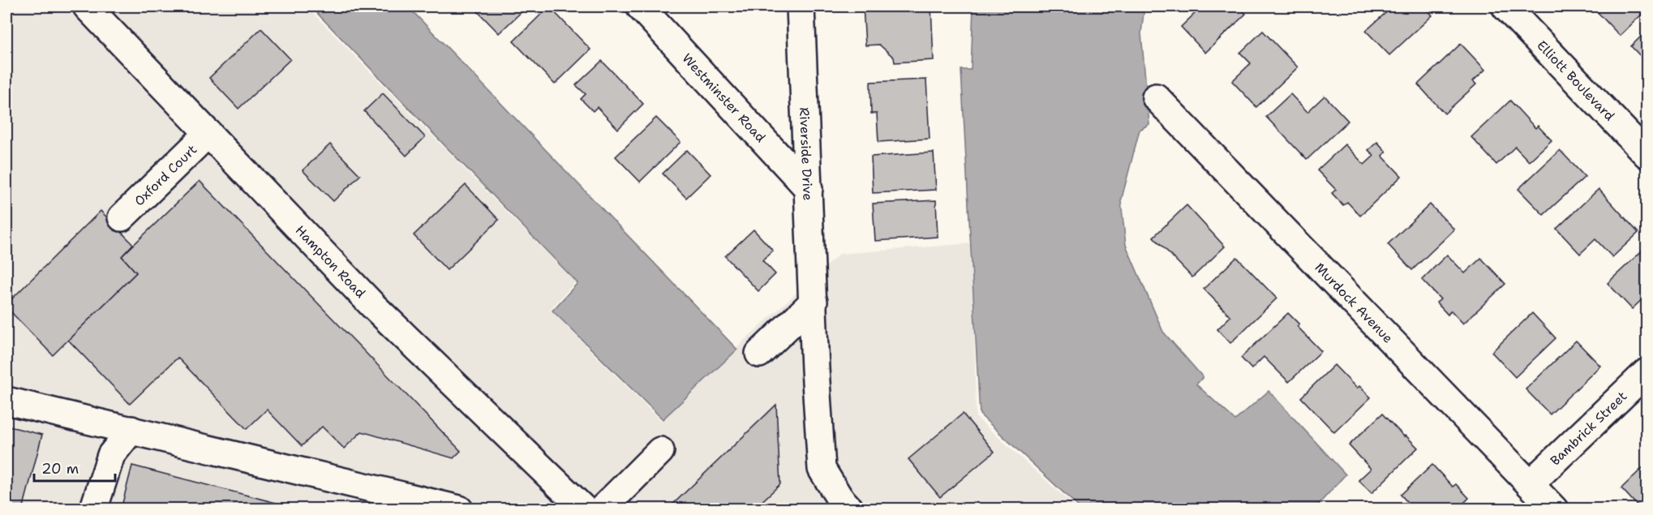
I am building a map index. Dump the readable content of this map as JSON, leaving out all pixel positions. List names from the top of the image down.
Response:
{
  "streets": {
    "street": [
      "Elliott Boulevard",
      "Westminster Road",
      "Riverside Drive",
      "Oxford Court",
      "Hampton Road",
      "Murdock Avenue",
      "Bambrick Street"
    ]
  },
  "crossings": [
    ["Westminster Road", "Riverside Drive"],
    ["Oxford Court", "Hampton Road"],
    ["Murdock Avenue", "Bambrick Street"]
  ],
  "scale_bar": "20 m"
}
